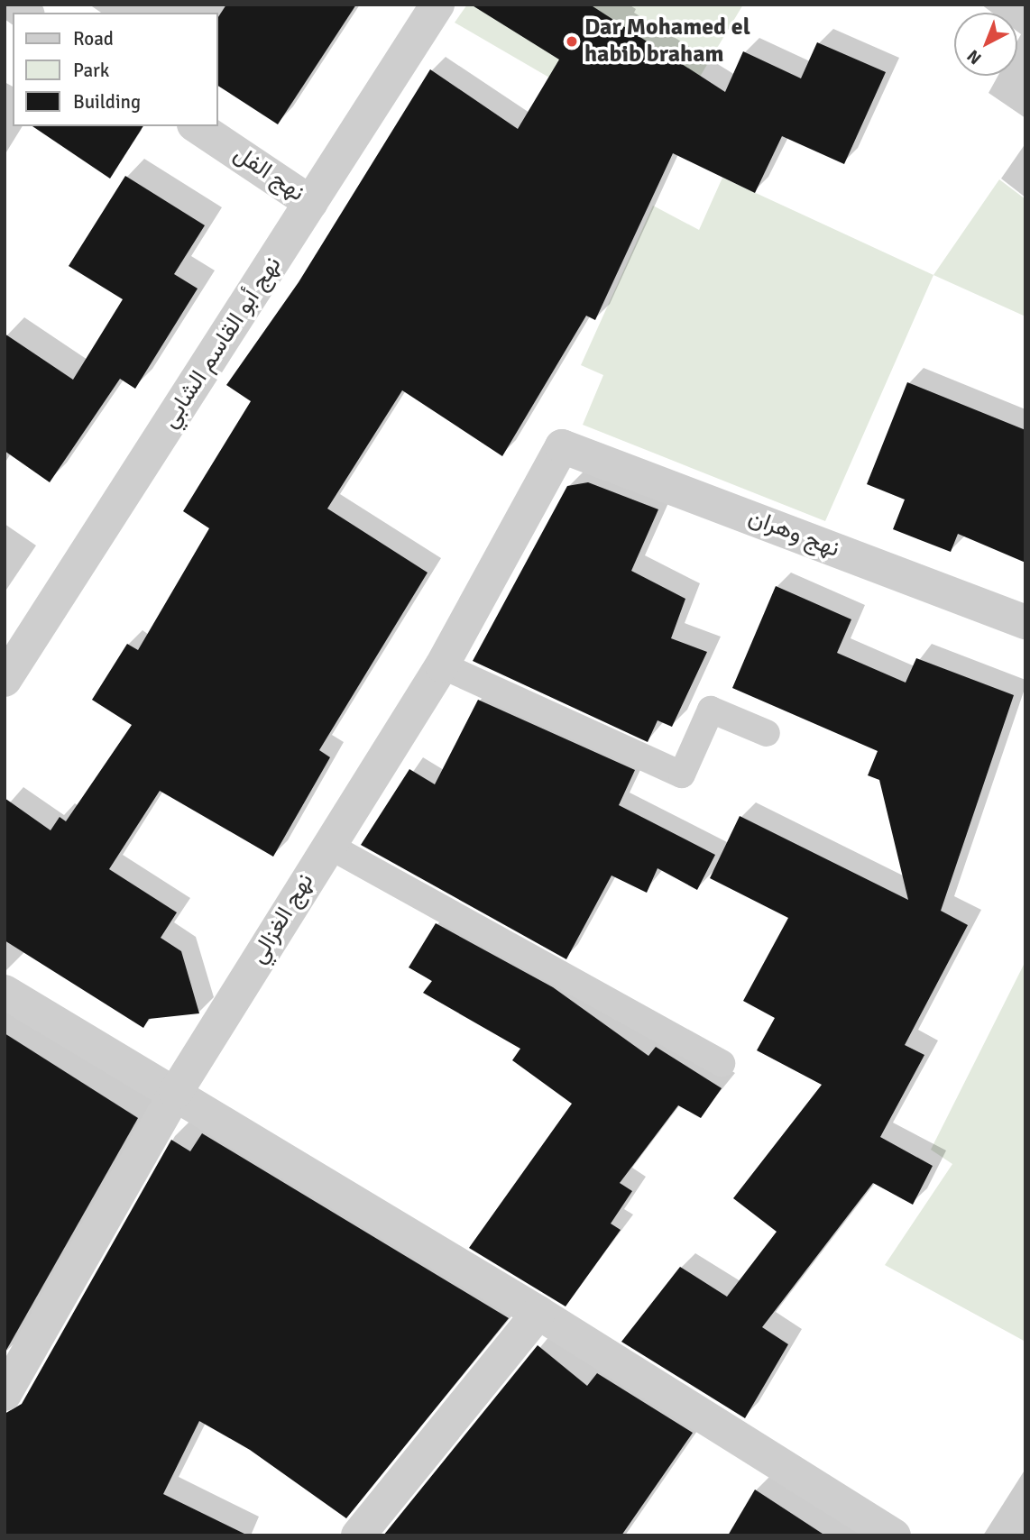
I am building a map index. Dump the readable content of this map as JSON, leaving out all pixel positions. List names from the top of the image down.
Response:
{
  "streets": {
    "street": [
      "نهج الفل",
      "نهج أبو القاسم الشابي",
      "نهج وهران",
      "نهج الغزالي"
    ]
  },
  "crossings": [
    ["نهج الفل", "نهج أبو القاسم الشابي"],
    ["نهج وهران", "نهج الغزالي"]
  ],
  "places": ["Dar Mohamed el habib braham"],
  "legend": ["Road", "Park", "Building"],
  "north": "bottom left"
}
